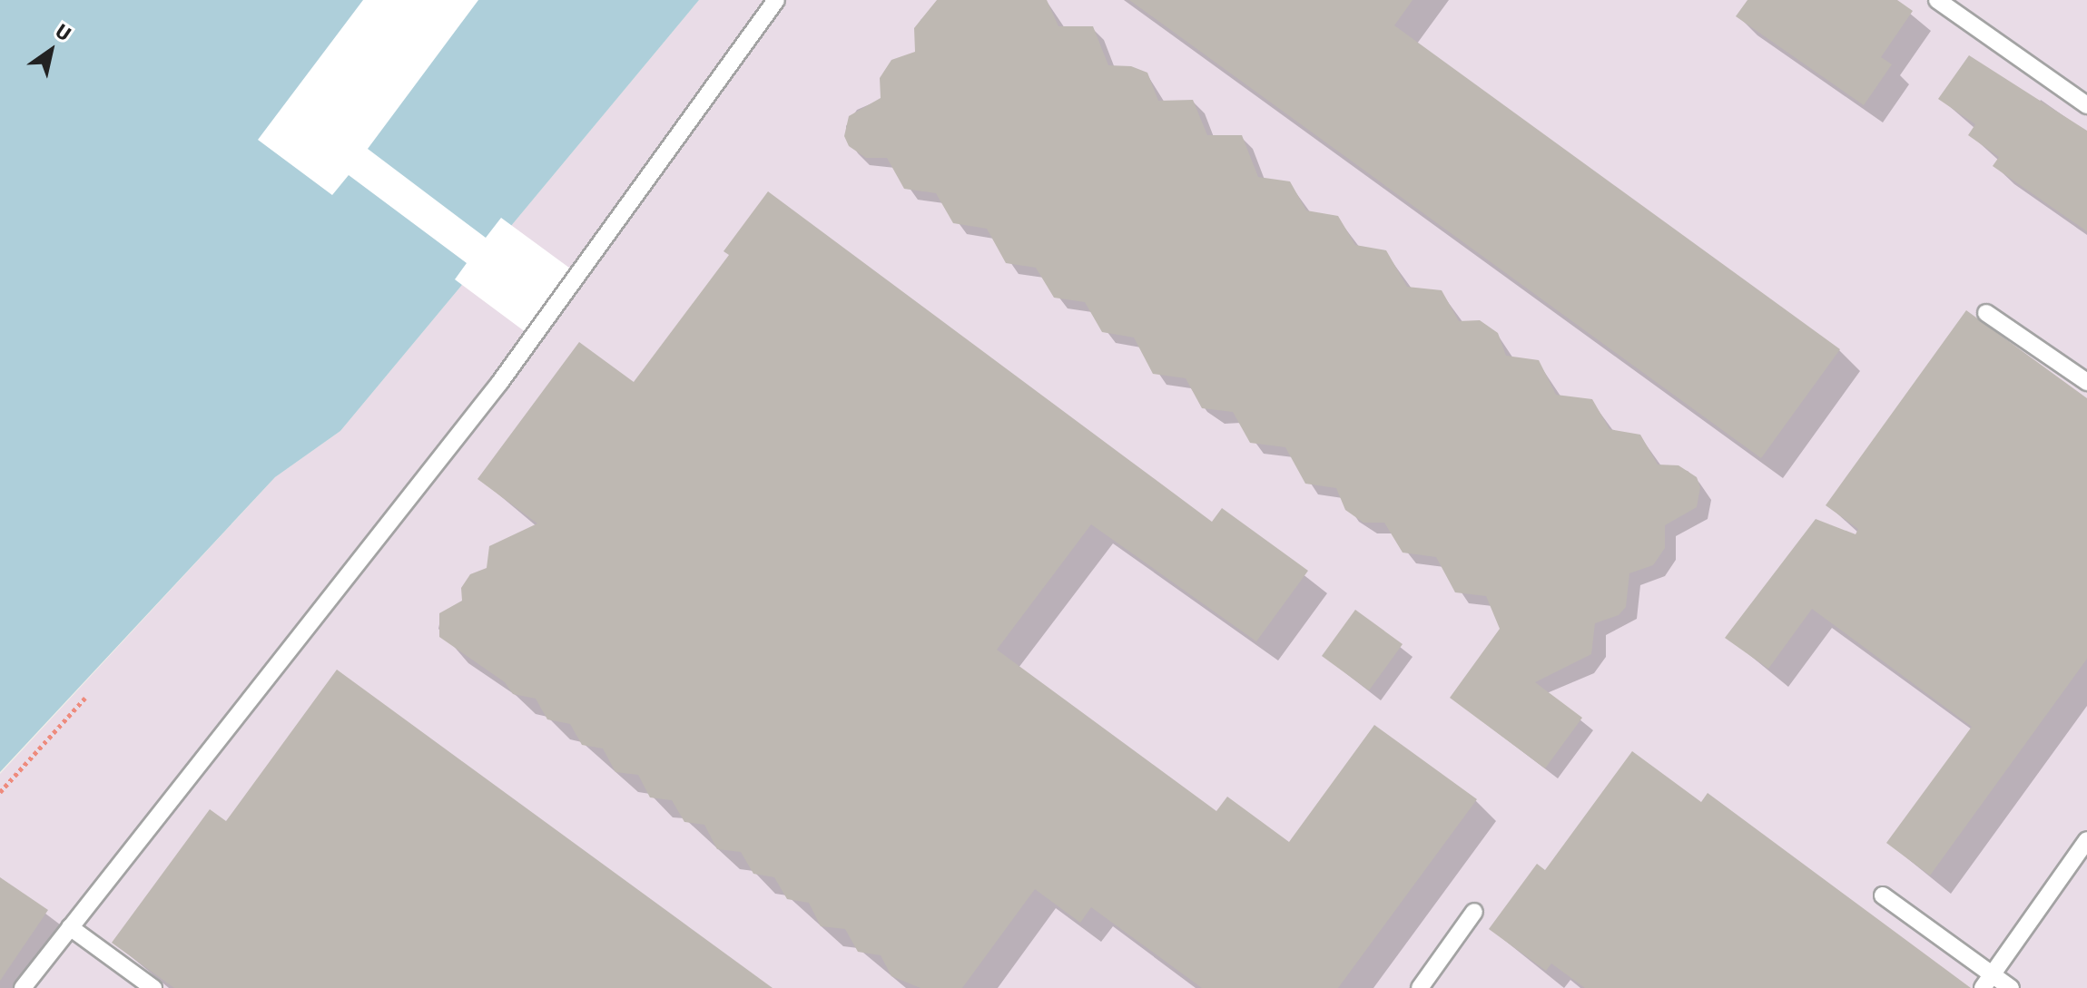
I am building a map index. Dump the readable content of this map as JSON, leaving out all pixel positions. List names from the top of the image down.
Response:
{
  "north": "top right"
}
